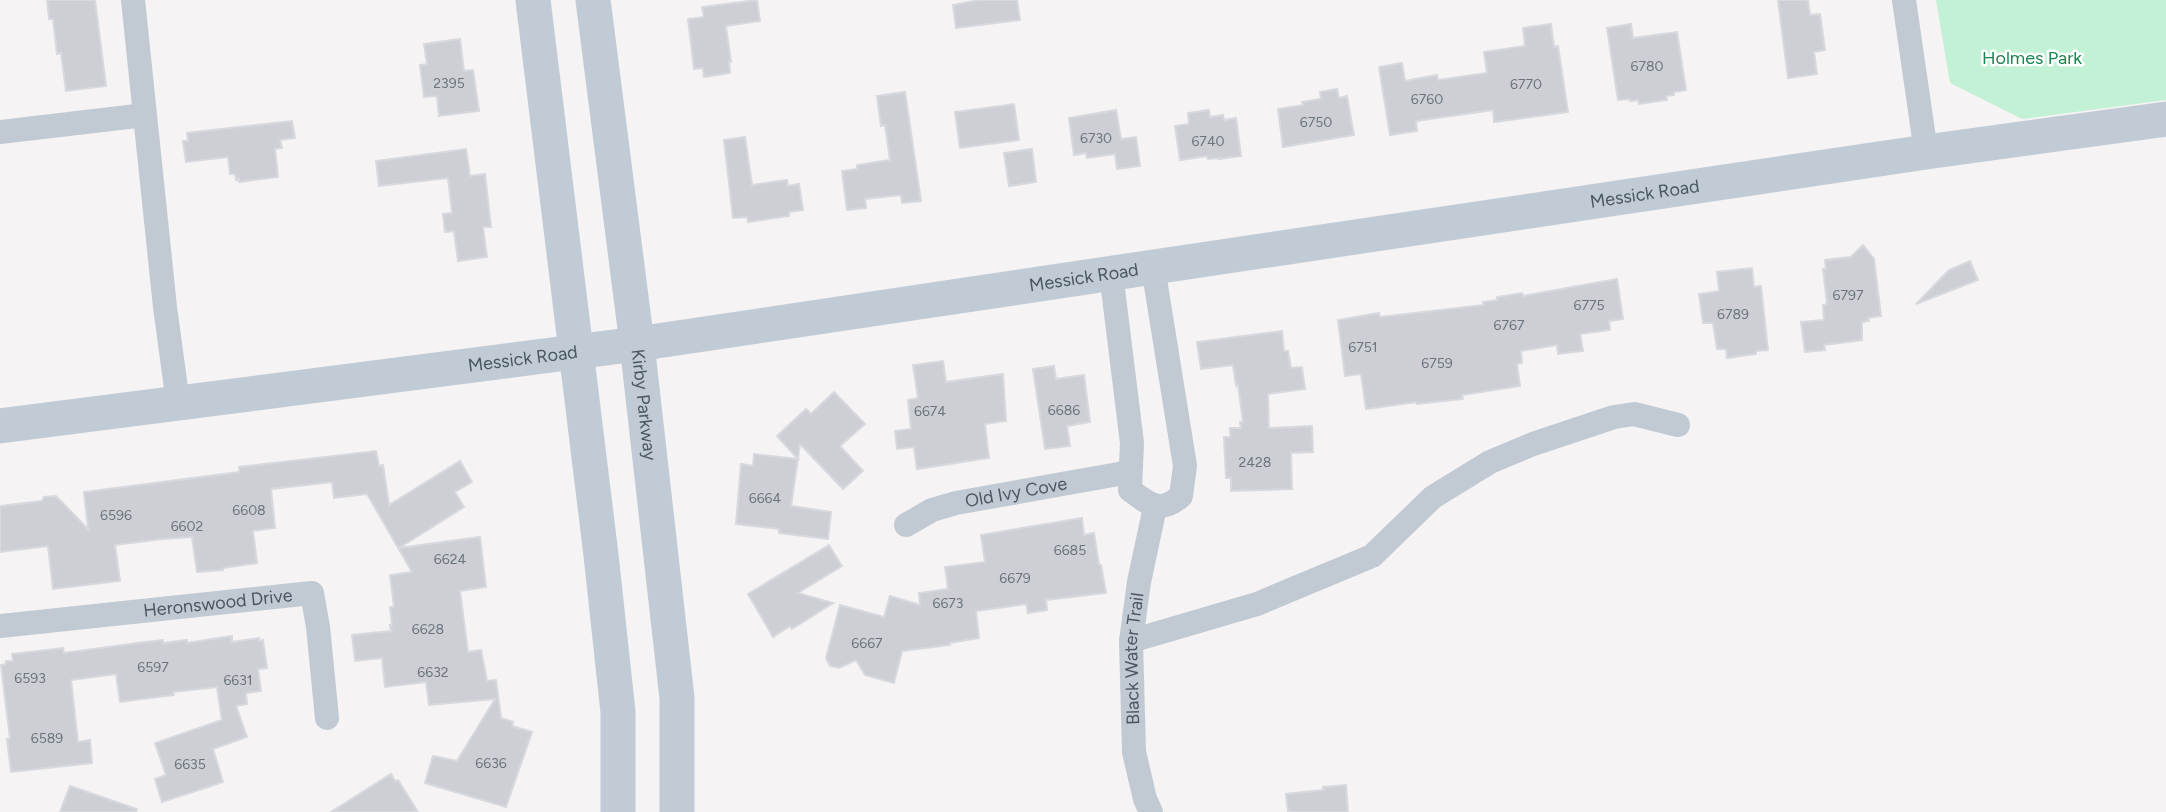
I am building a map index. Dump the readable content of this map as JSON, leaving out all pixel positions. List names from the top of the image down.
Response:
{
  "streets": {
    "street": [
      "Messick Road",
      "Kirby Parkway",
      "Old Ivy Cove",
      "Heronswood Drive",
      "Black Water Trail"
    ]
  },
  "crossings": [
    ["Messick Road", "Kirby Parkway"]
  ],
  "parks": ["Holmes Park"],
  "house_numbers": [
    "6780",
    "2395",
    "6770",
    "6760",
    "6750",
    "6730",
    "6740",
    "6797",
    "6775",
    "6789",
    "6767",
    "6751",
    "6759",
    "6686",
    "6674",
    "2428",
    "6664",
    "6608",
    "6596",
    "6602",
    "6685",
    "6624",
    "6679",
    "6673",
    "6628",
    "6667",
    "6597",
    "6632",
    "6593",
    "6631",
    "6589",
    "6636",
    "6635"
  ]
}
